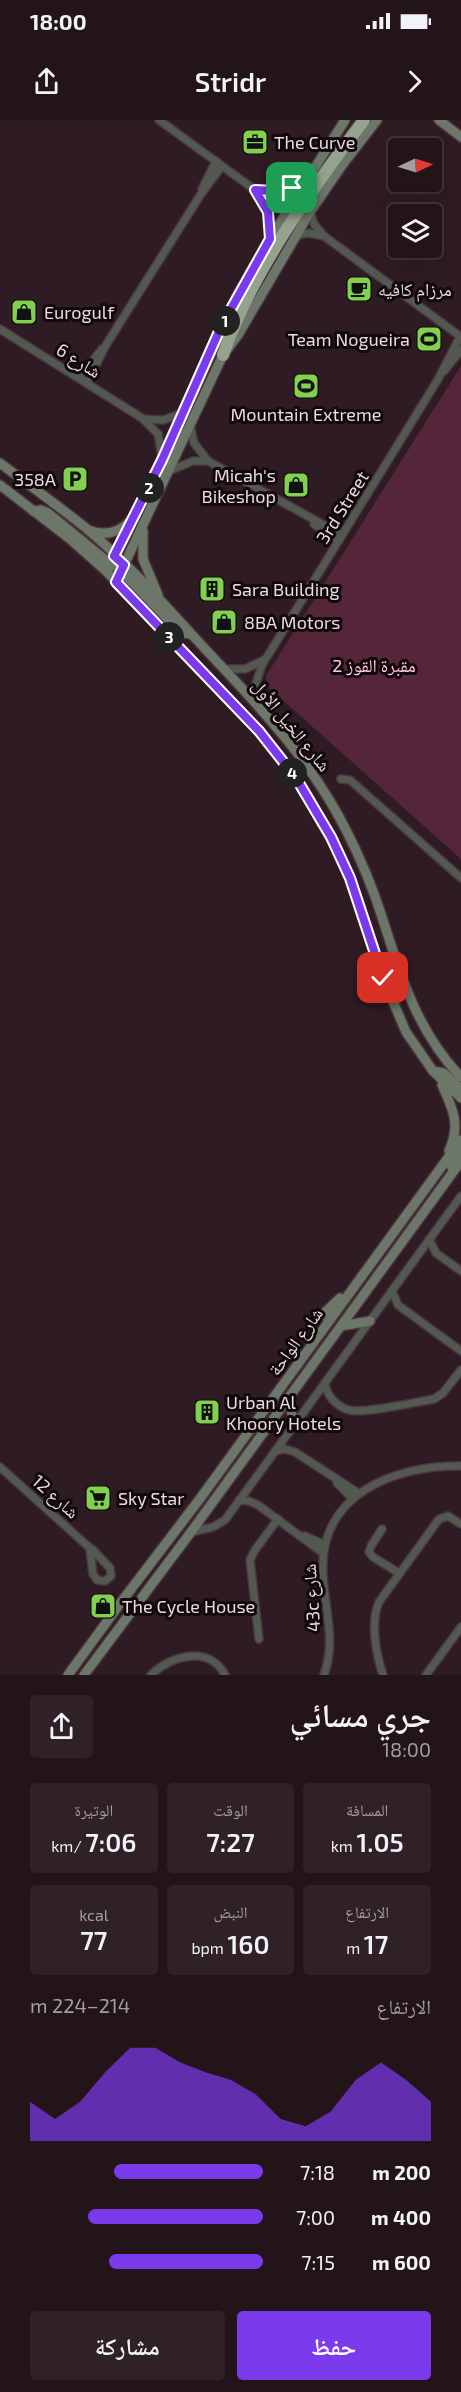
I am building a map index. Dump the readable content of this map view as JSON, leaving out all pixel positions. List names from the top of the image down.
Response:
{
  "streets": {
    "street": [
      "شارع 6",
      "3rd Street",
      "شارع الخيل الأول",
      "شارع الواحة",
      "شارع 12",
      "43c شارع"
    ]
  },
  "crossings": [
    ["3rd Street", "شارع الخيل الأول"]
  ],
  "parks": ["مقبرة القوز 2"],
  "places": {
    "office": ["The Curve"],
    "cafe": ["مرزام كافيه"],
    "shop": [
      "Eurogulf",
      "Micah's Bikeshop",
      "8BA Motors",
      "The Cycle House"
    ],
    "sports": ["Team Nogueira", "Mountain Extreme"],
    "parking": ["358A"],
    "building": ["Sara Building", "Urban Al Khoory Hotels"],
    "supermarket": ["Sky Star"]
  },
  "north": "right",
  "page": {
    "status": "18:00",
    "header": "Stridr",
    "pins": [
      "1",
      "2",
      "3",
      "4"
    ],
    "heading": ["جري مسائي", "18:00"],
    "stats": [
      ["المسافة", "1.05 km"],
      ["الوقت", "7:27"],
      ["الوتيرة", "7:06 /km"],
      ["الارتفاع", "17 m"],
      ["النبض", "160 bpm"],
      ["kcal", "77"]
    ],
    "chart": ["الارتفاع", "214–224 m"],
    "list": [
      {
        "name": "200 m",
        "note": "7:18"
      },
      {
        "name": "400 m",
        "note": "7:00"
      },
      {
        "name": "600 m",
        "note": "7:15"
      }
    ],
    "buttons": ["حفظ", "مشاركة"]
  }
}
